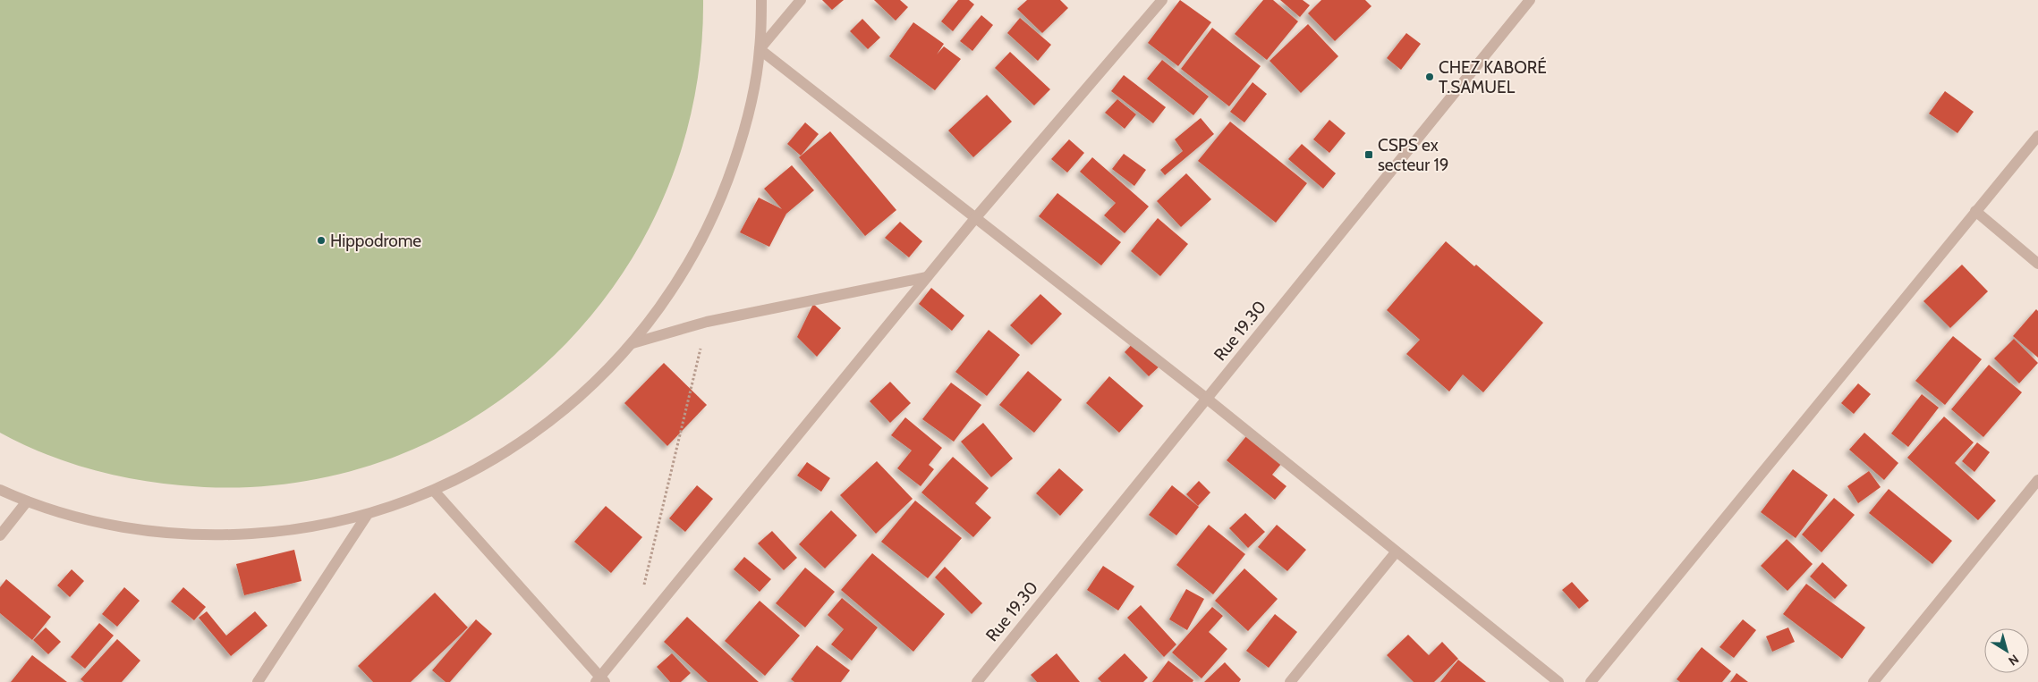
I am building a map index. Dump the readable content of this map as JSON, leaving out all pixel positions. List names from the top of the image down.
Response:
{
  "streets": {
    "street": ["Rue 19.30"]
  },
  "places": {
    "other": ["CHEZ KABORÉ T.SAMUEL", "Hippodrome"],
    "transit": ["CSPS ex secteur 19"]
  },
  "north": "bottom right"
}
